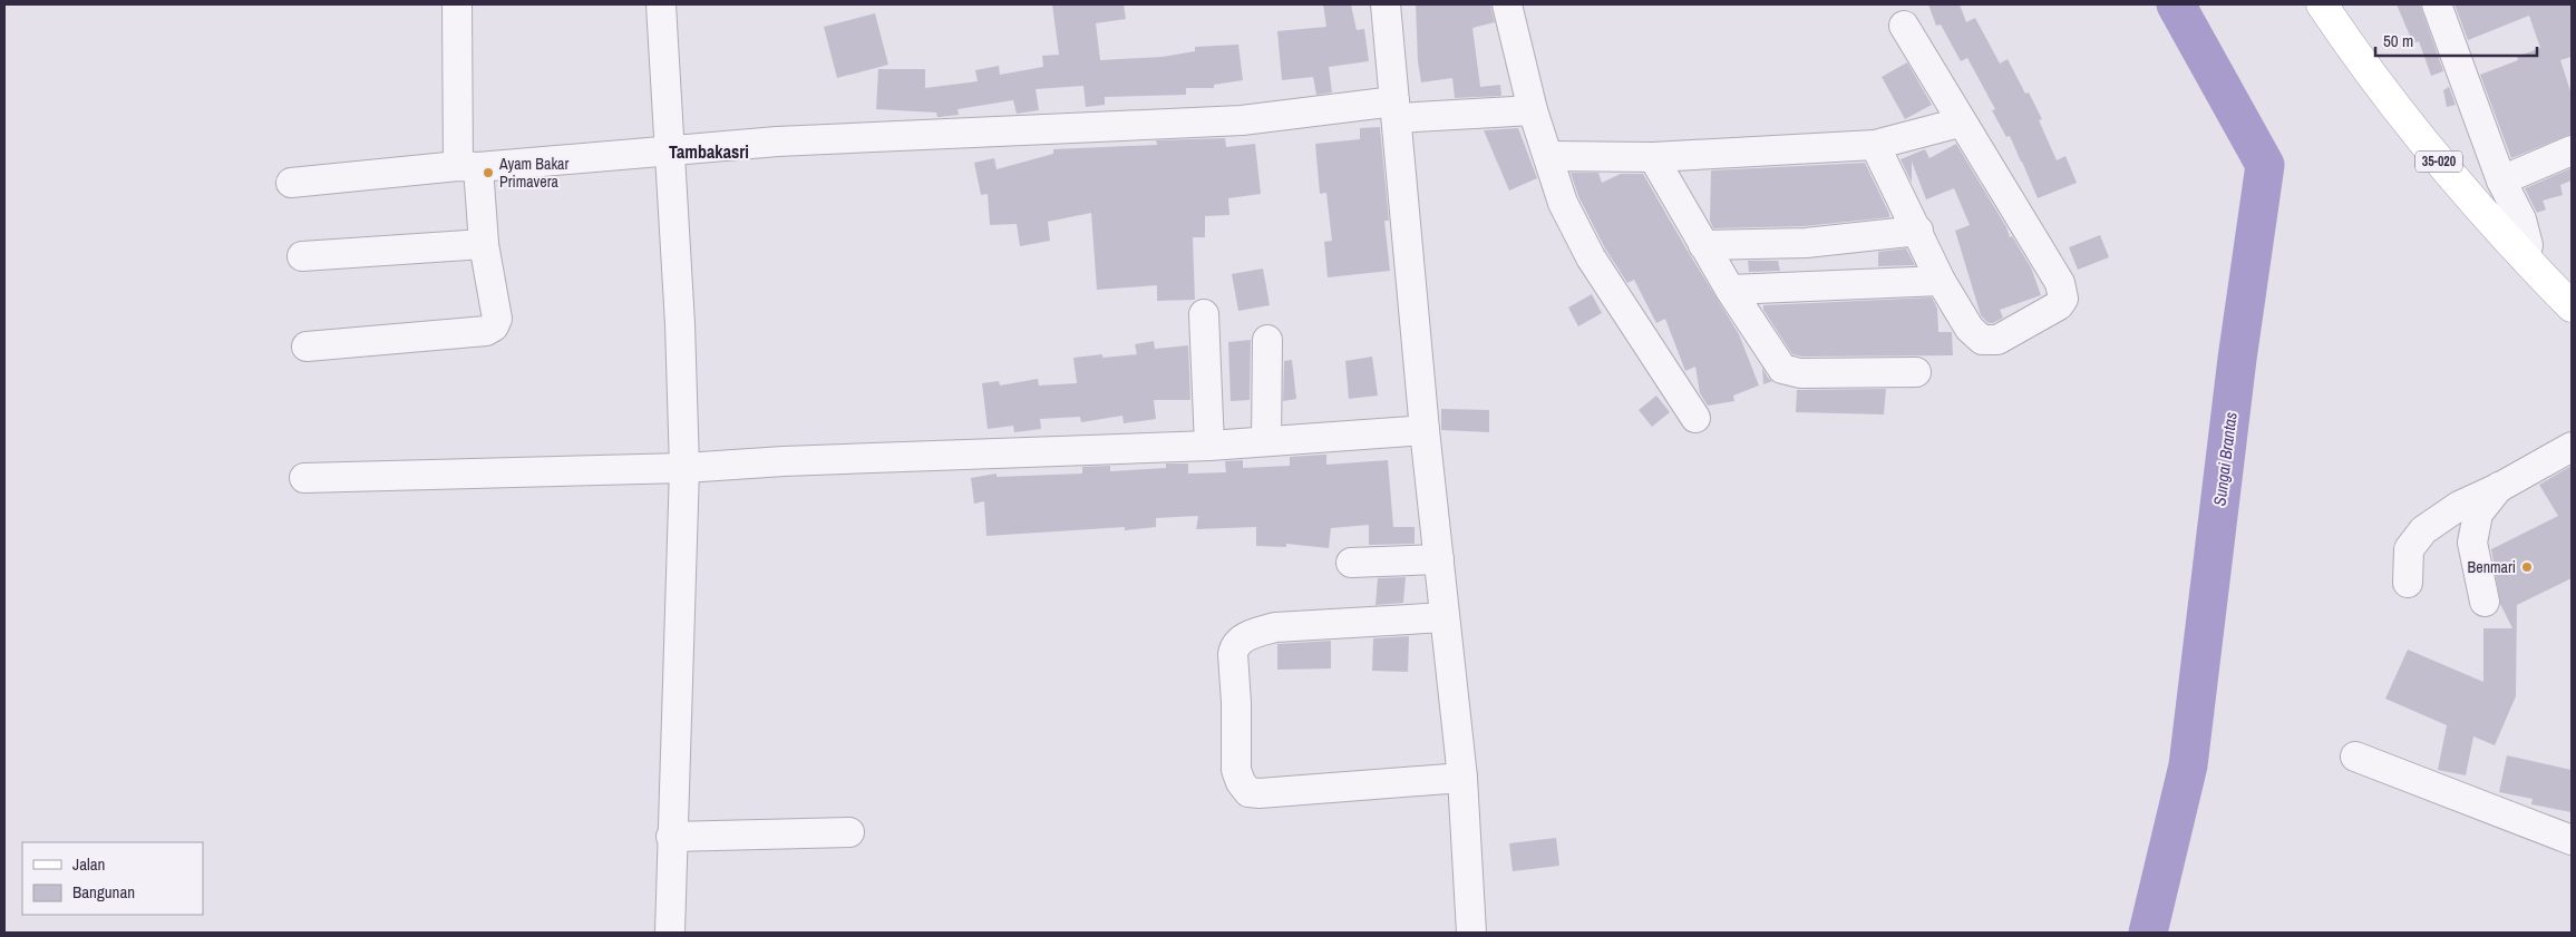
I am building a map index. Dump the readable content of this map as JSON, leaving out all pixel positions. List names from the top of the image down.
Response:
{
  "streets": {
    "main road": ["35-020"]
  },
  "districts": ["Tambakasri"],
  "water": ["Sungai Brantas"],
  "places": ["Ayam Bakar Primavera", "Benmari"],
  "legend": ["Jalan", "Bangunan"],
  "scale_bar": "50 m"
}
